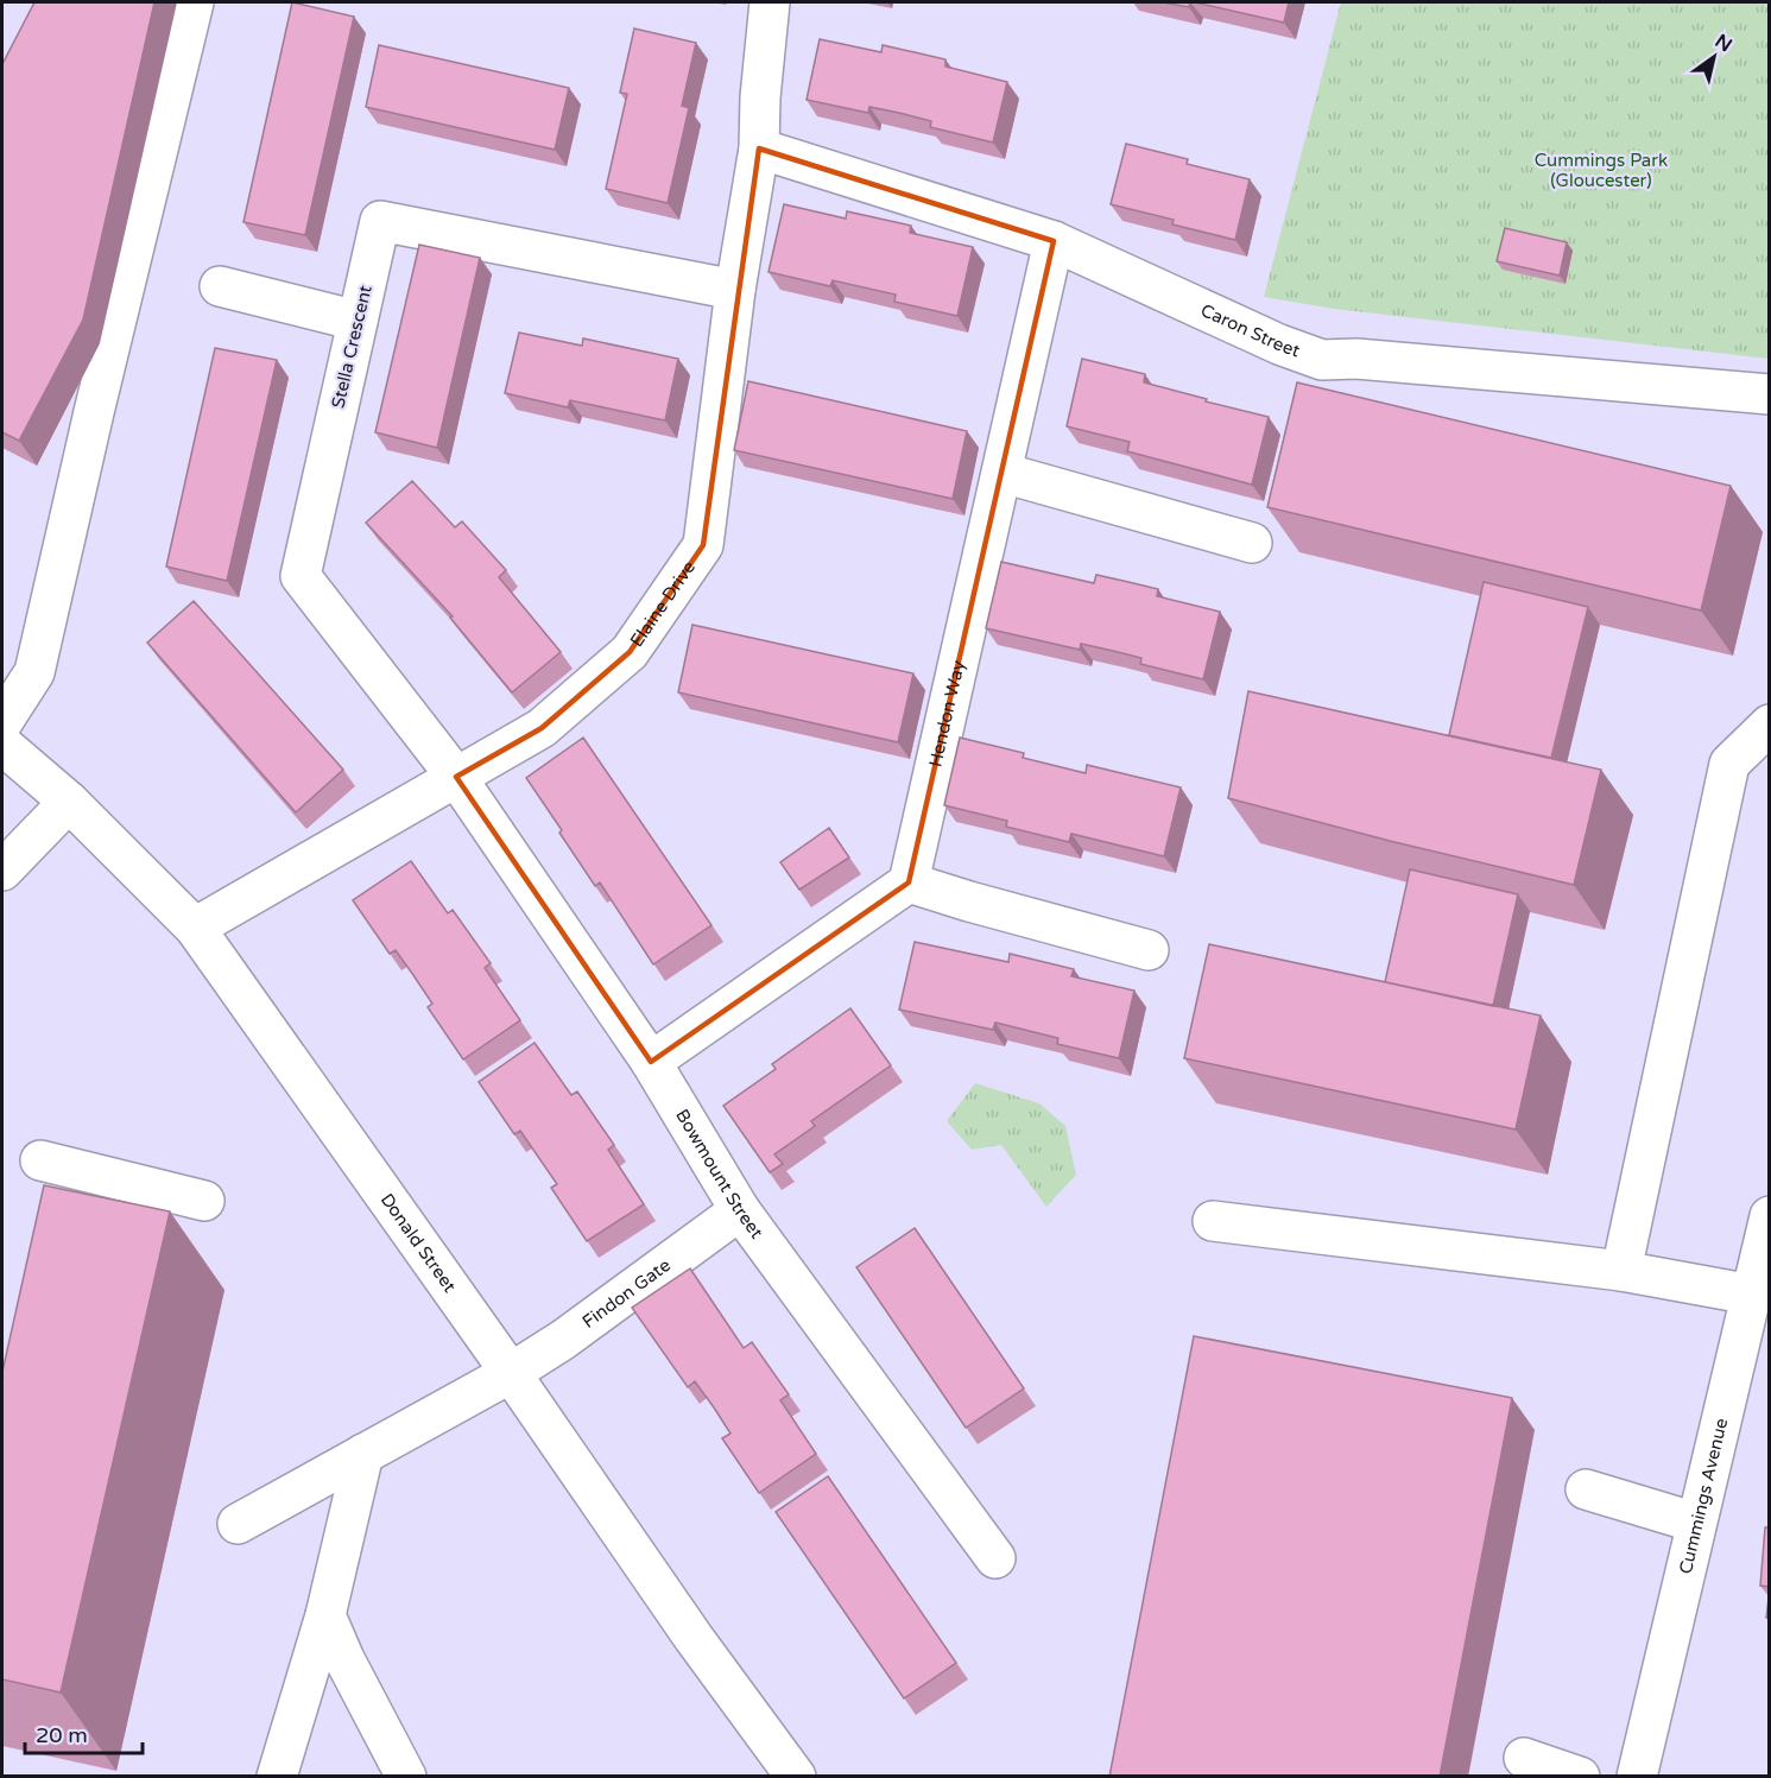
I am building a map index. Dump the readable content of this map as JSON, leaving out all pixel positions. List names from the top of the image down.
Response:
{
  "streets": {
    "street": [
      "Caron Street",
      "Stella Crescent",
      "Elaine Drive",
      "Hendon Way",
      "Bowmount Street",
      "Donald Street",
      "Findon Gate",
      "Cummings Avenue"
    ]
  },
  "crossings": [
    ["Caron Street", "Elaine Drive"],
    ["Caron Street", "Hendon Way"],
    ["Stella Crescent", "Elaine Drive"],
    ["Stella Crescent", "Bowmount Street"],
    ["Elaine Drive", "Bowmount Street"],
    ["Elaine Drive", "Donald Street"],
    ["Bowmount Street", "Findon Gate"],
    ["Donald Street", "Findon Gate"]
  ],
  "parks": ["Cummings Park (Gloucester)"],
  "scale_bar": "20 m",
  "north": "top right"
}
